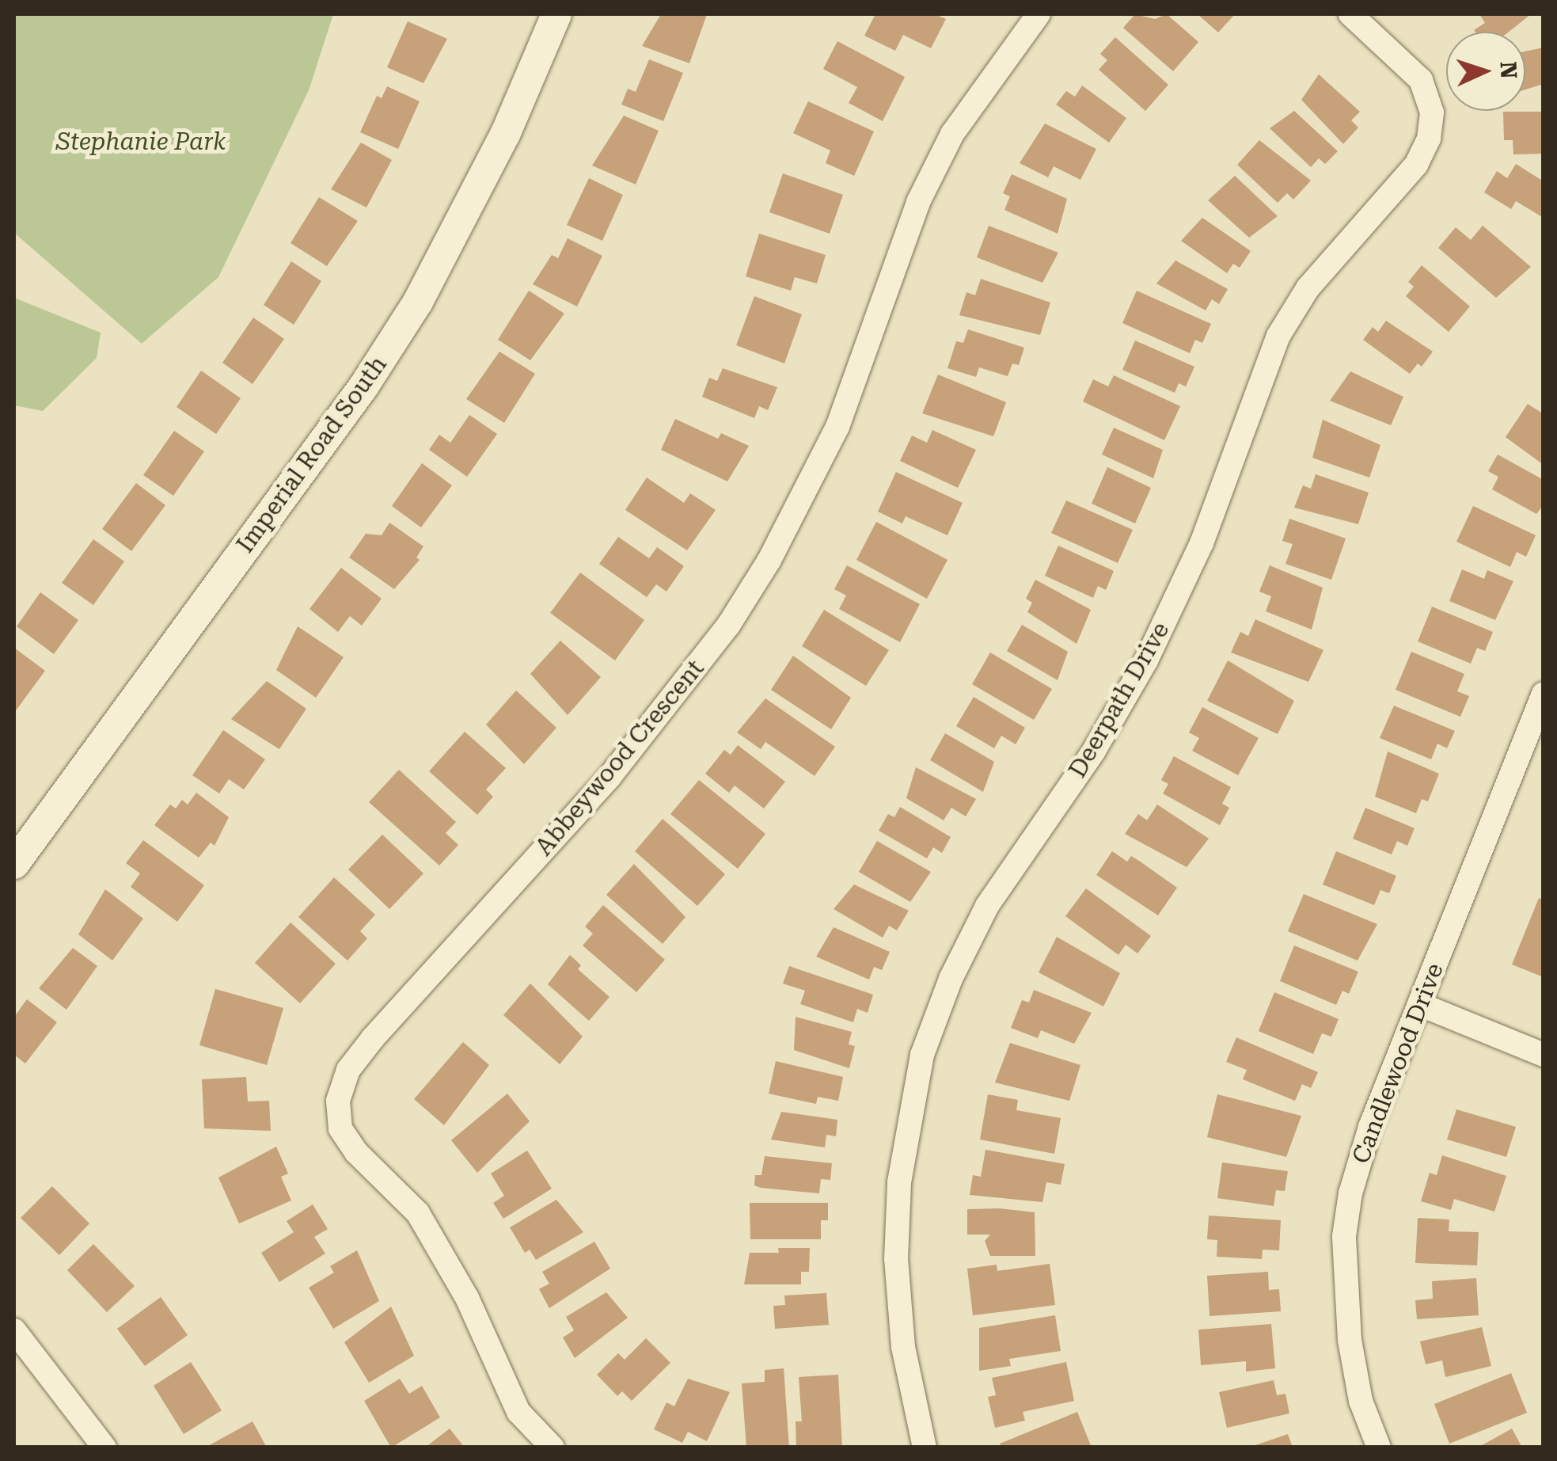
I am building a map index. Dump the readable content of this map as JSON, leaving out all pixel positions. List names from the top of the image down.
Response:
{
  "streets": {
    "street": [
      "Imperial Road South",
      "Deerpath Drive",
      "Abbeywood Crescent",
      "Candlewood Drive"
    ]
  },
  "parks": ["Stephanie Park"],
  "north": "right"
}
